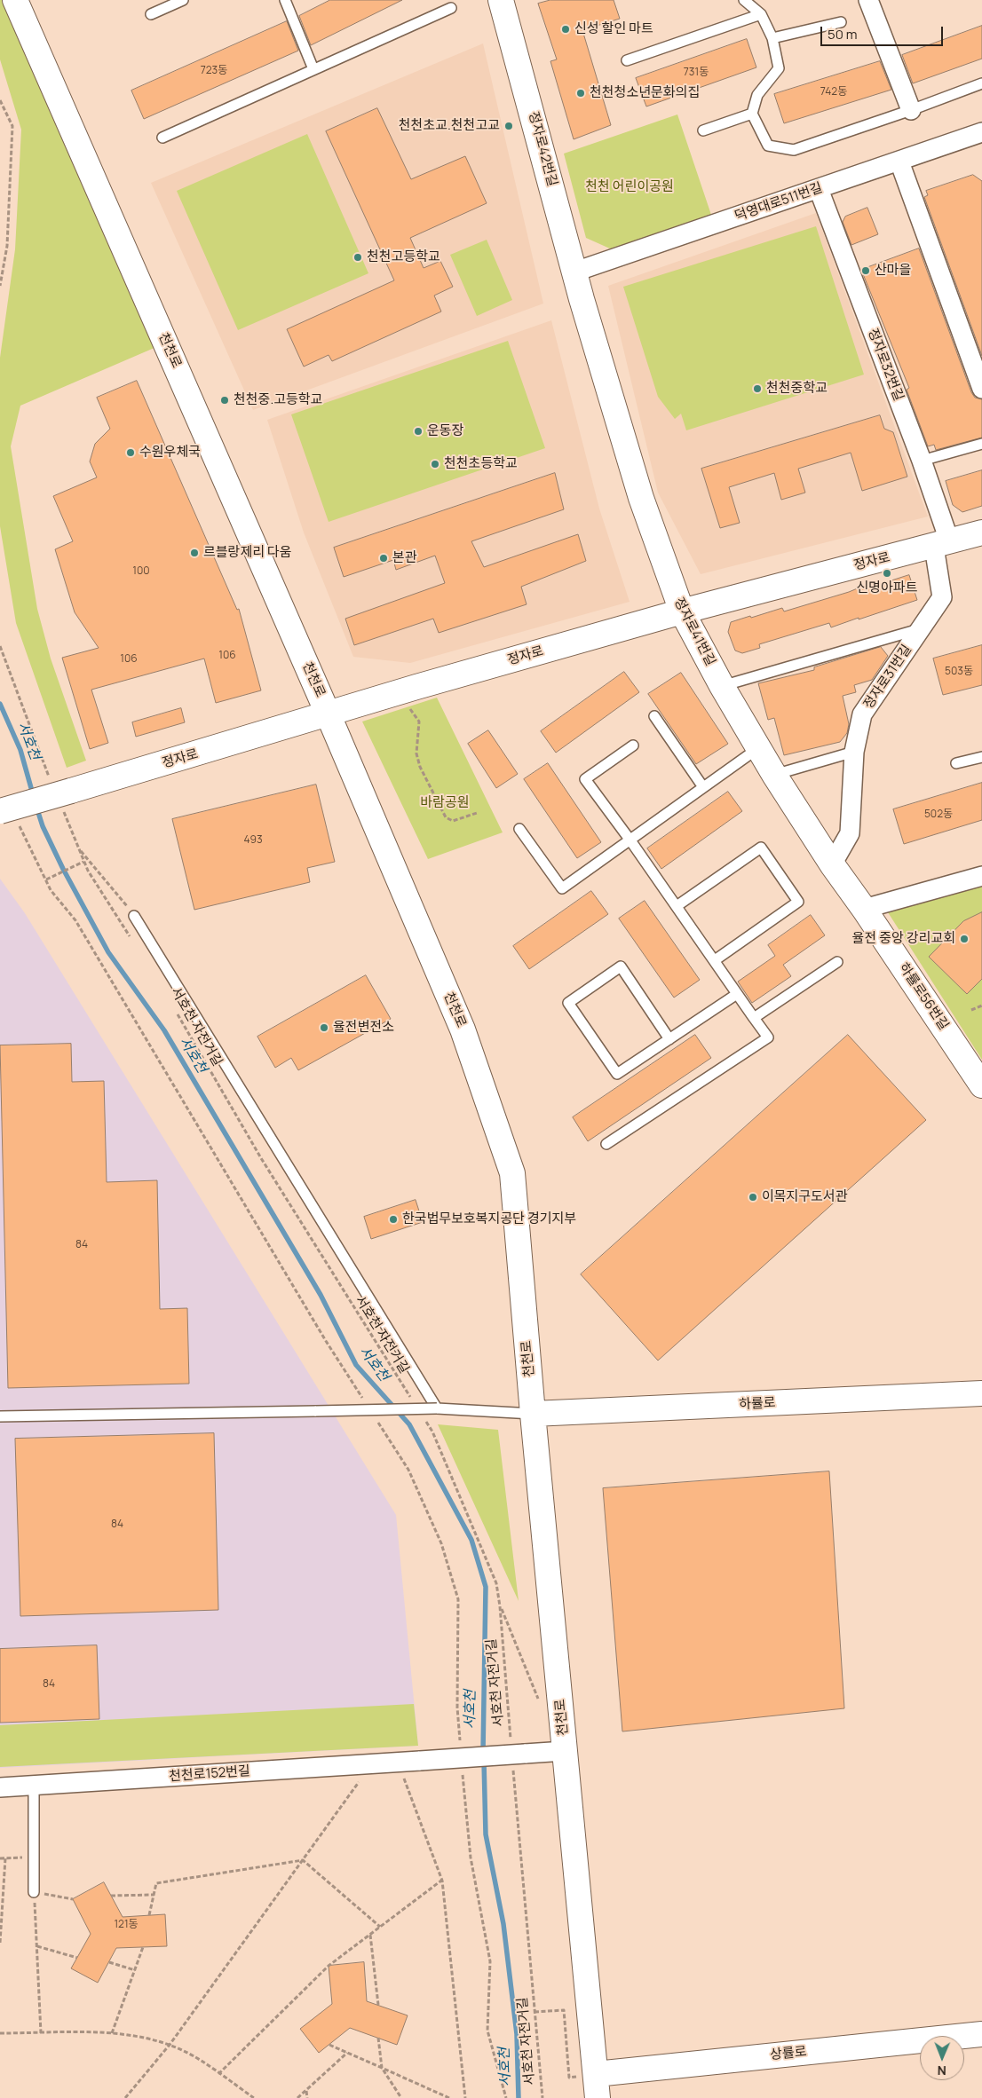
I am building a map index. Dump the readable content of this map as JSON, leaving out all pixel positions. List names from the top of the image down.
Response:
{
  "streets": {
    "street": [
      "정자로42번길",
      "덕영대로511번길",
      "천천로",
      "정자로32번길",
      "정자로",
      "정자로41번길",
      "정자로31번길",
      "하률로56번길",
      "하률로",
      "천천로152번길",
      "상률로"
    ],
    "path": ["서호천 자전거길"]
  },
  "crossings": [
    ["정자로42번길", "덕영대로511번길"],
    ["정자로42번길", "정자로41번길"],
    ["덕영대로511번길", "정자로32번길"],
    ["천천로", "정자로"],
    ["천천로", "하률로"],
    ["천천로", "천천로152번길"],
    ["천천로", "상률로"],
    ["정자로32번길", "정자로"],
    ["정자로32번길", "정자로31번길"],
    ["정자로", "정자로41번길"],
    ["정자로", "정자로31번길"],
    ["정자로41번길", "정자로31번길"],
    ["정자로41번길", "하률로56번길"],
    ["서호천 자전거길", "천천로152번길"]
  ],
  "water": ["서호천"],
  "parks": ["천천 어린이공원", "바람공원"],
  "places": [
    "신성 할인 마트",
    "천천청소년문화의집",
    "천천초교.천천고교",
    "천천고등학교",
    "산마을",
    "천천중학교",
    "천천중.고등학교",
    "운동장",
    "수원우체국",
    "천천초등학교",
    "르블랑제리 다움",
    "본관",
    "신명아파트",
    "율전 중앙 강리교회",
    "율전변전소",
    "이목지구도서관",
    "한국법무보호복지공단 경기지부"
  ],
  "house_numbers": [
    "723동",
    "731동",
    "742동",
    "100",
    "106",
    "106",
    "503동",
    "502동",
    "493",
    "84",
    "84",
    "84",
    "121동"
  ],
  "scale_bar": "50 m",
  "north": "bottom"
}
